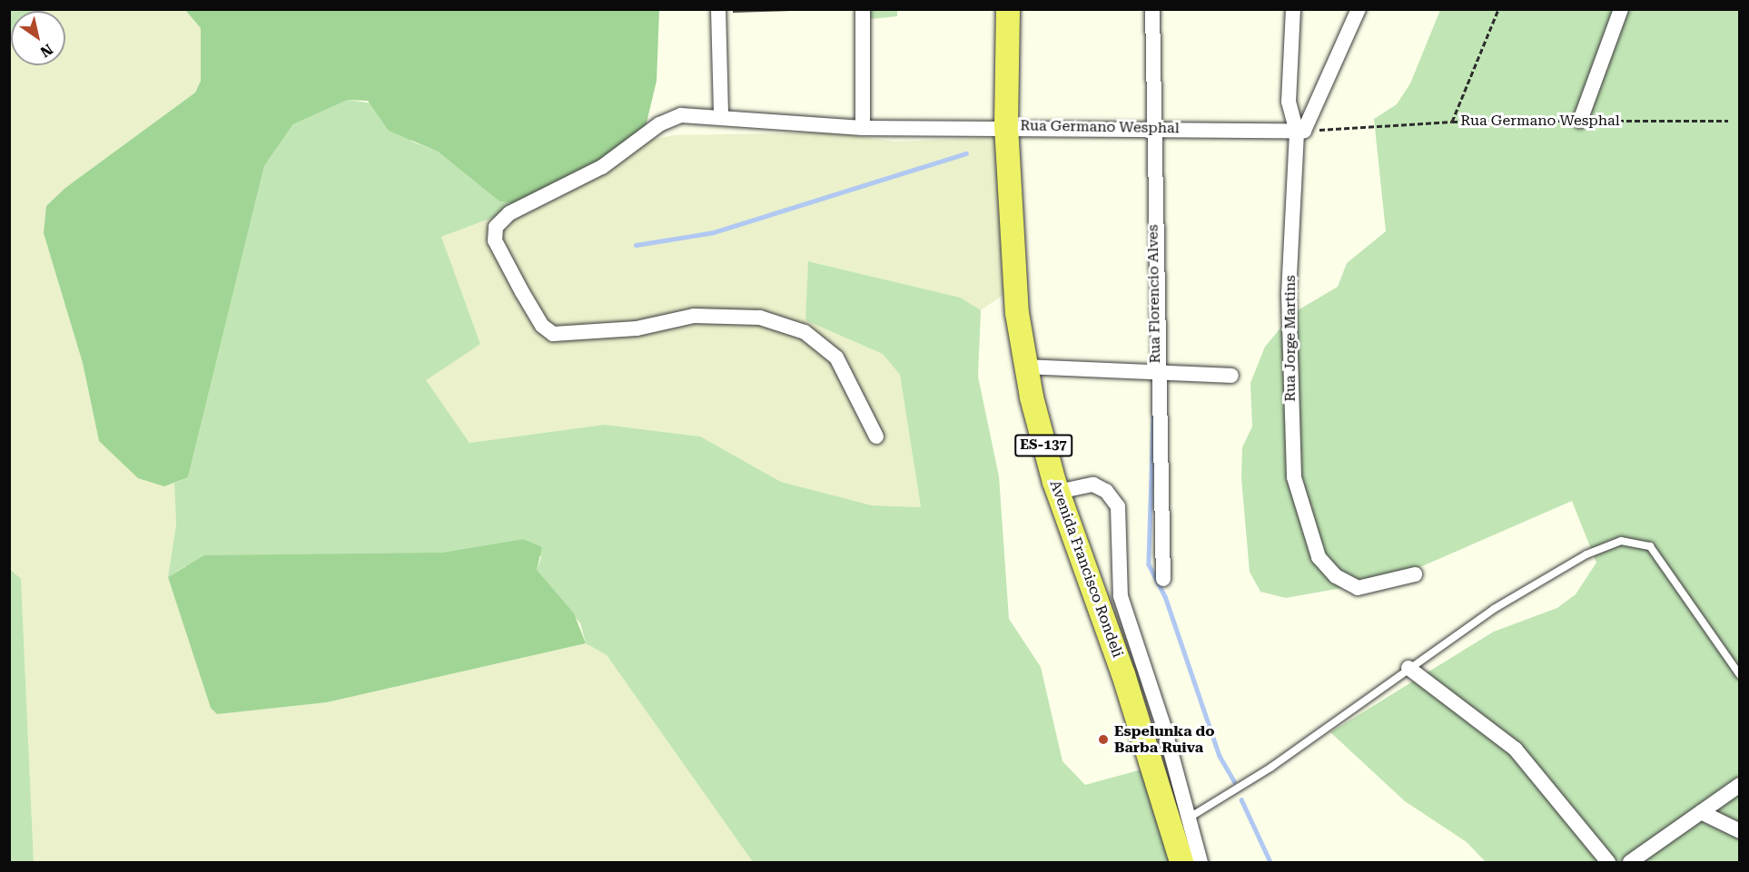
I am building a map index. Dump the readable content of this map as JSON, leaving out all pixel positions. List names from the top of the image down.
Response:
{
  "streets": {
    "main road": ["ES-137", "Avenida Francisco Rondeli"],
    "street": ["Rua Germano Wesphal", "Rua Florencio Alves", "Rua Jorge Martins"]
  },
  "crossings": [
    ["Rua Germano Wesphal", "Rua Florencio Alves"],
    ["Rua Germano Wesphal", "Rua Jorge Martins"],
    ["Rua Germano Wesphal", "Avenida Francisco Rondeli"]
  ],
  "places": ["Espelunka do Barba Ruiva"],
  "north": "bottom right"
}
